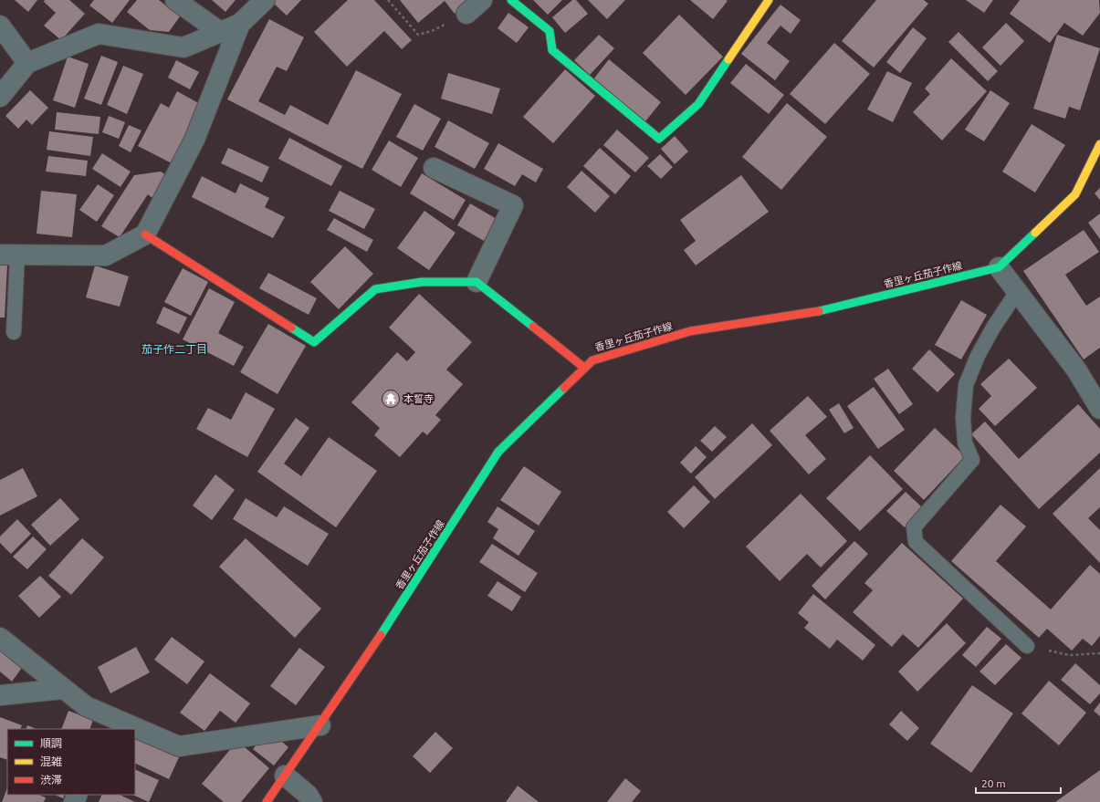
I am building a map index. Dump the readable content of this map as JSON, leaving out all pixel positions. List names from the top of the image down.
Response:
{
  "streets": {
    "street": ["香里ヶ丘茄子作線"]
  },
  "districts": ["茄子作二丁目"],
  "places": {
    "temple": ["本誓寺"]
  },
  "legend": ["順調", "混雑", "渋滞"],
  "scale_bar": "20 m"
}
